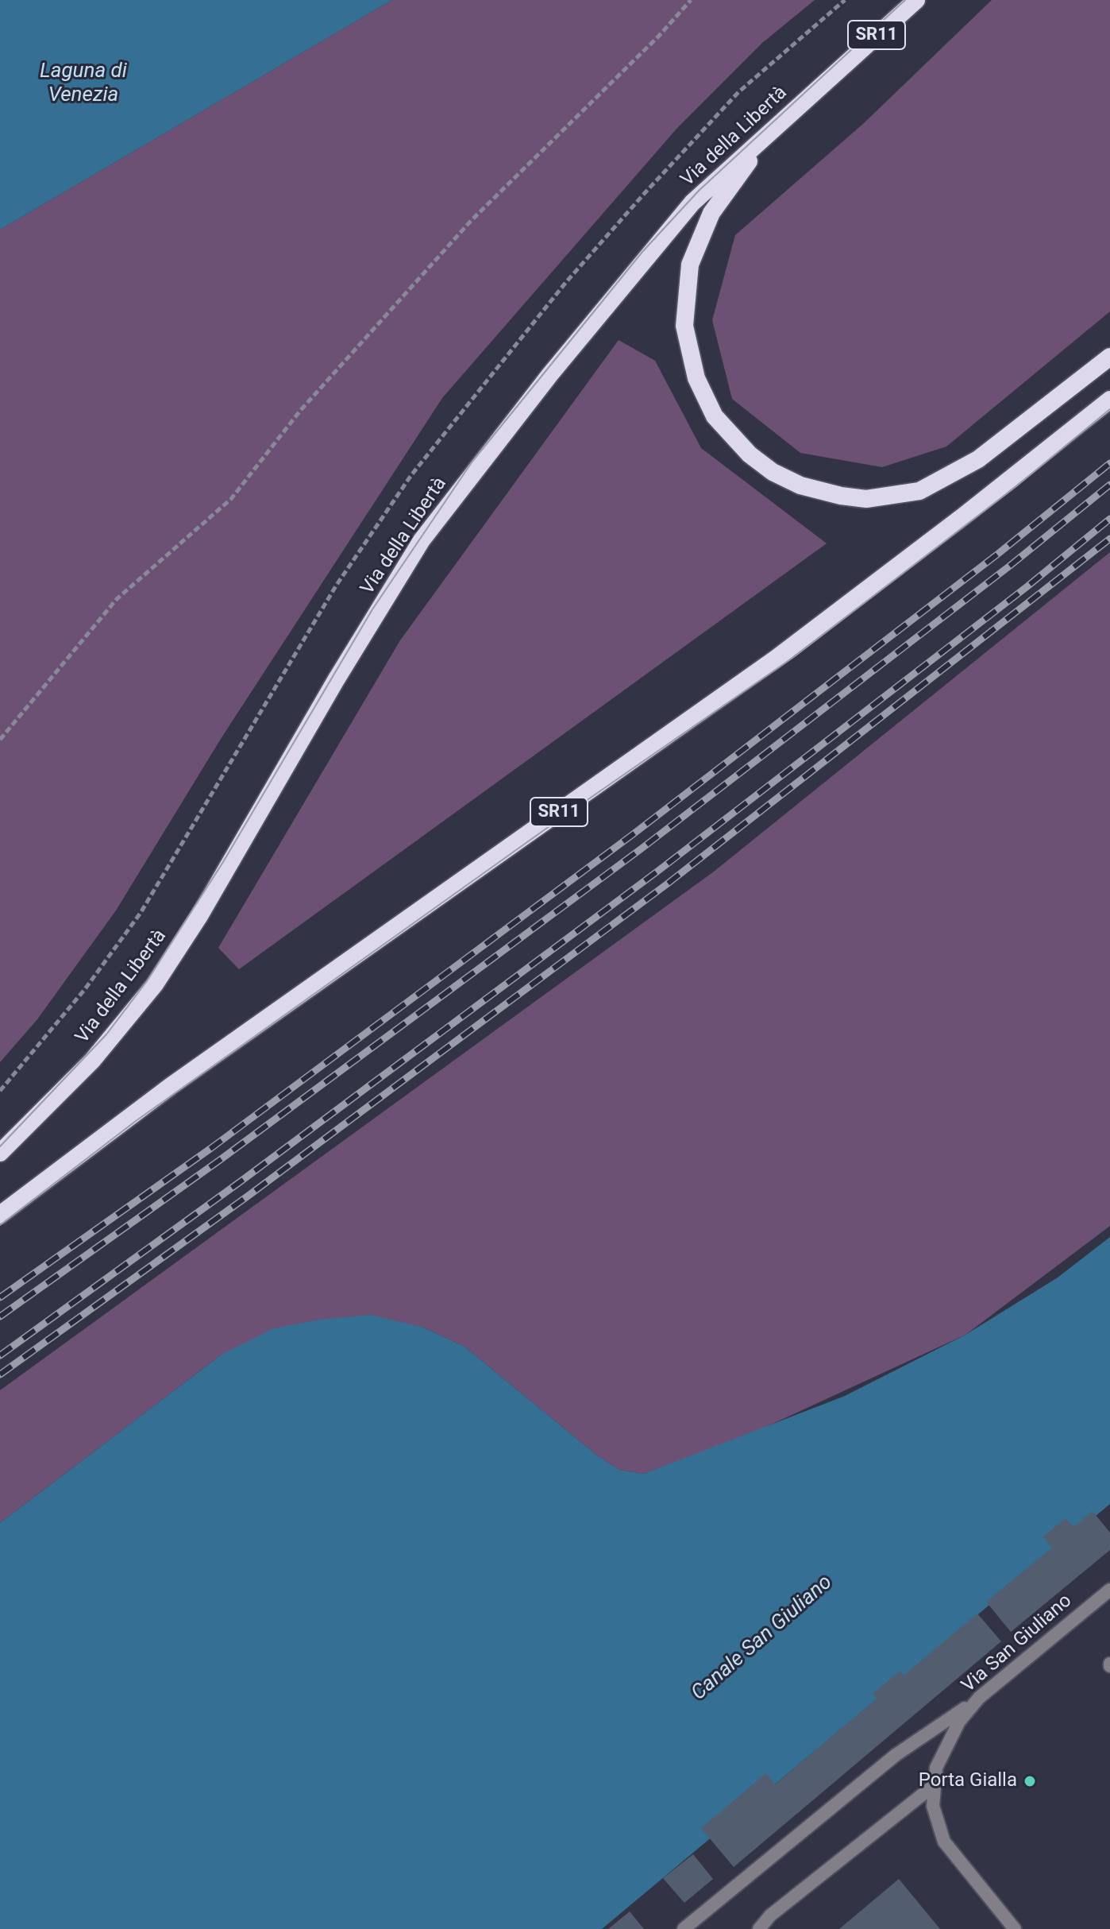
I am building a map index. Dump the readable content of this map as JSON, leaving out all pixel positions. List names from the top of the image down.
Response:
{
  "streets": {
    "highway": ["SR11", "Via della Libertà"],
    "street": ["Via San Giuliano"]
  },
  "crossings": [
    ["SR11", "Via della Libertà"]
  ],
  "water": ["Laguna di Venezia", "Canale San Giuliano"],
  "places": ["Porta Gialla"]
}
